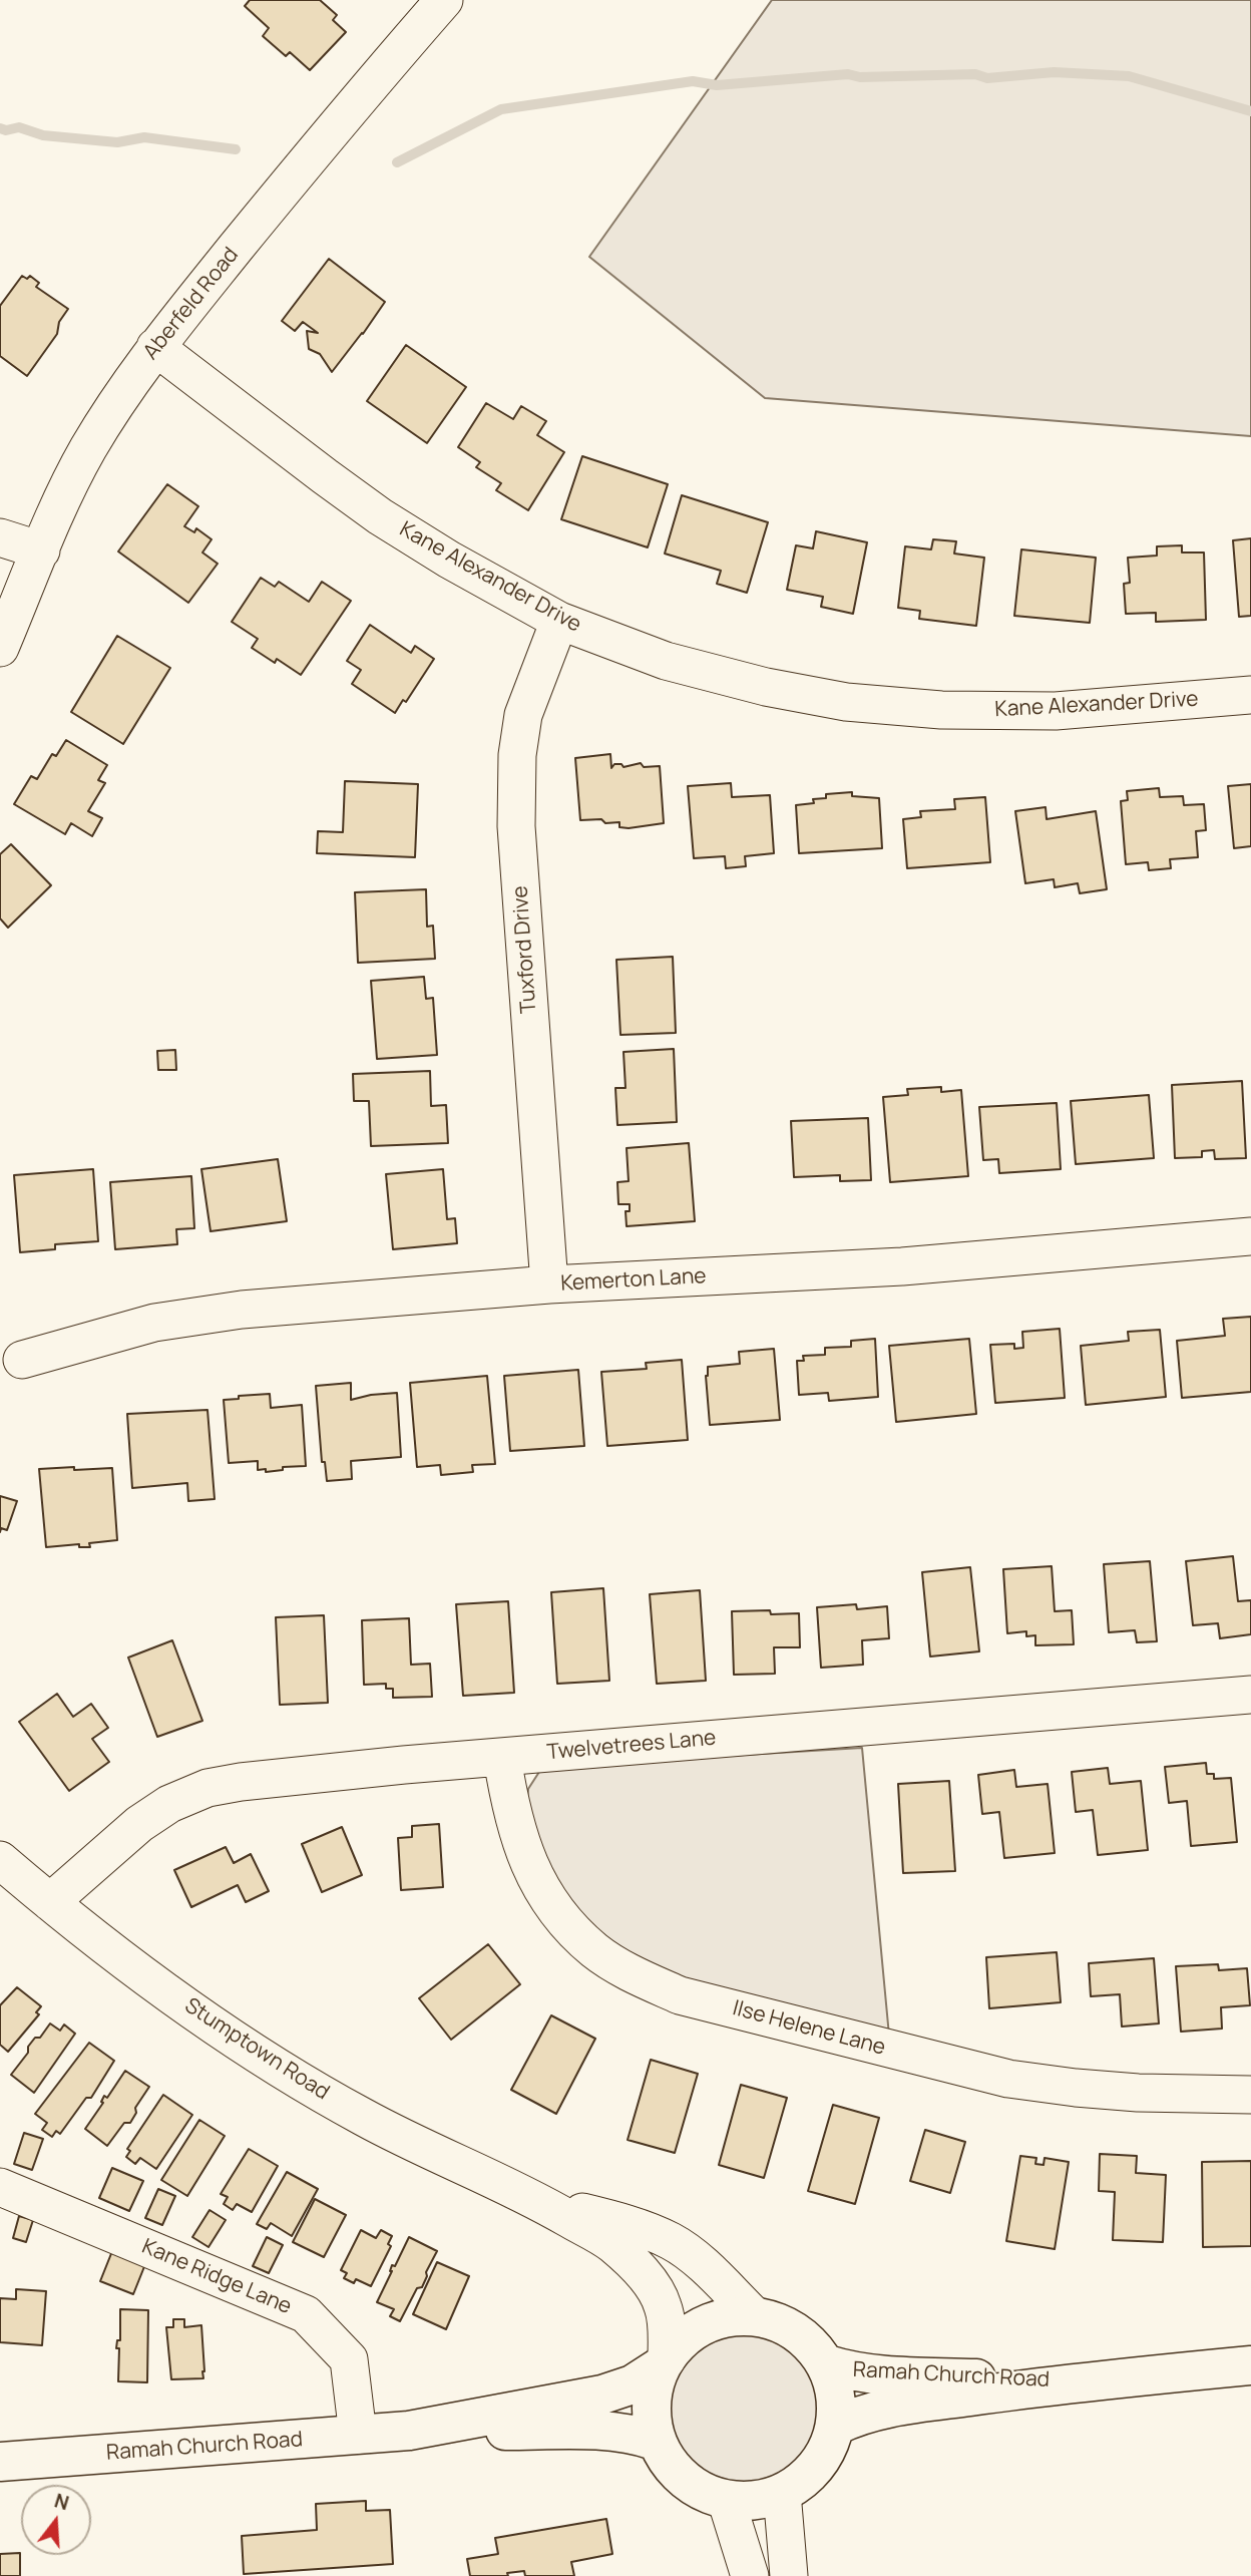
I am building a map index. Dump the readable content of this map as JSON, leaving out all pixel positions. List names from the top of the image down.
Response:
{
  "streets": {
    "main road": ["Ramah Church Road"],
    "street": [
      "Aberfeld Road",
      "Kane Alexander Drive",
      "Tuxford Drive",
      "Kemerton Lane",
      "Twelvetrees Lane",
      "Ilse Helene Lane",
      "Stumptown Road",
      "Kane Ridge Lane"
    ]
  },
  "crossings": [
    ["Aberfeld Road", "Kane Alexander Drive"],
    ["Kane Alexander Drive", "Tuxford Drive"],
    ["Tuxford Drive", "Kemerton Lane"],
    ["Twelvetrees Lane", "Ilse Helene Lane"],
    ["Twelvetrees Lane", "Stumptown Road"],
    ["Stumptown Road", "Ramah Church Road"],
    ["Kane Ridge Lane", "Ramah Church Road"]
  ],
  "north": "top"
}
